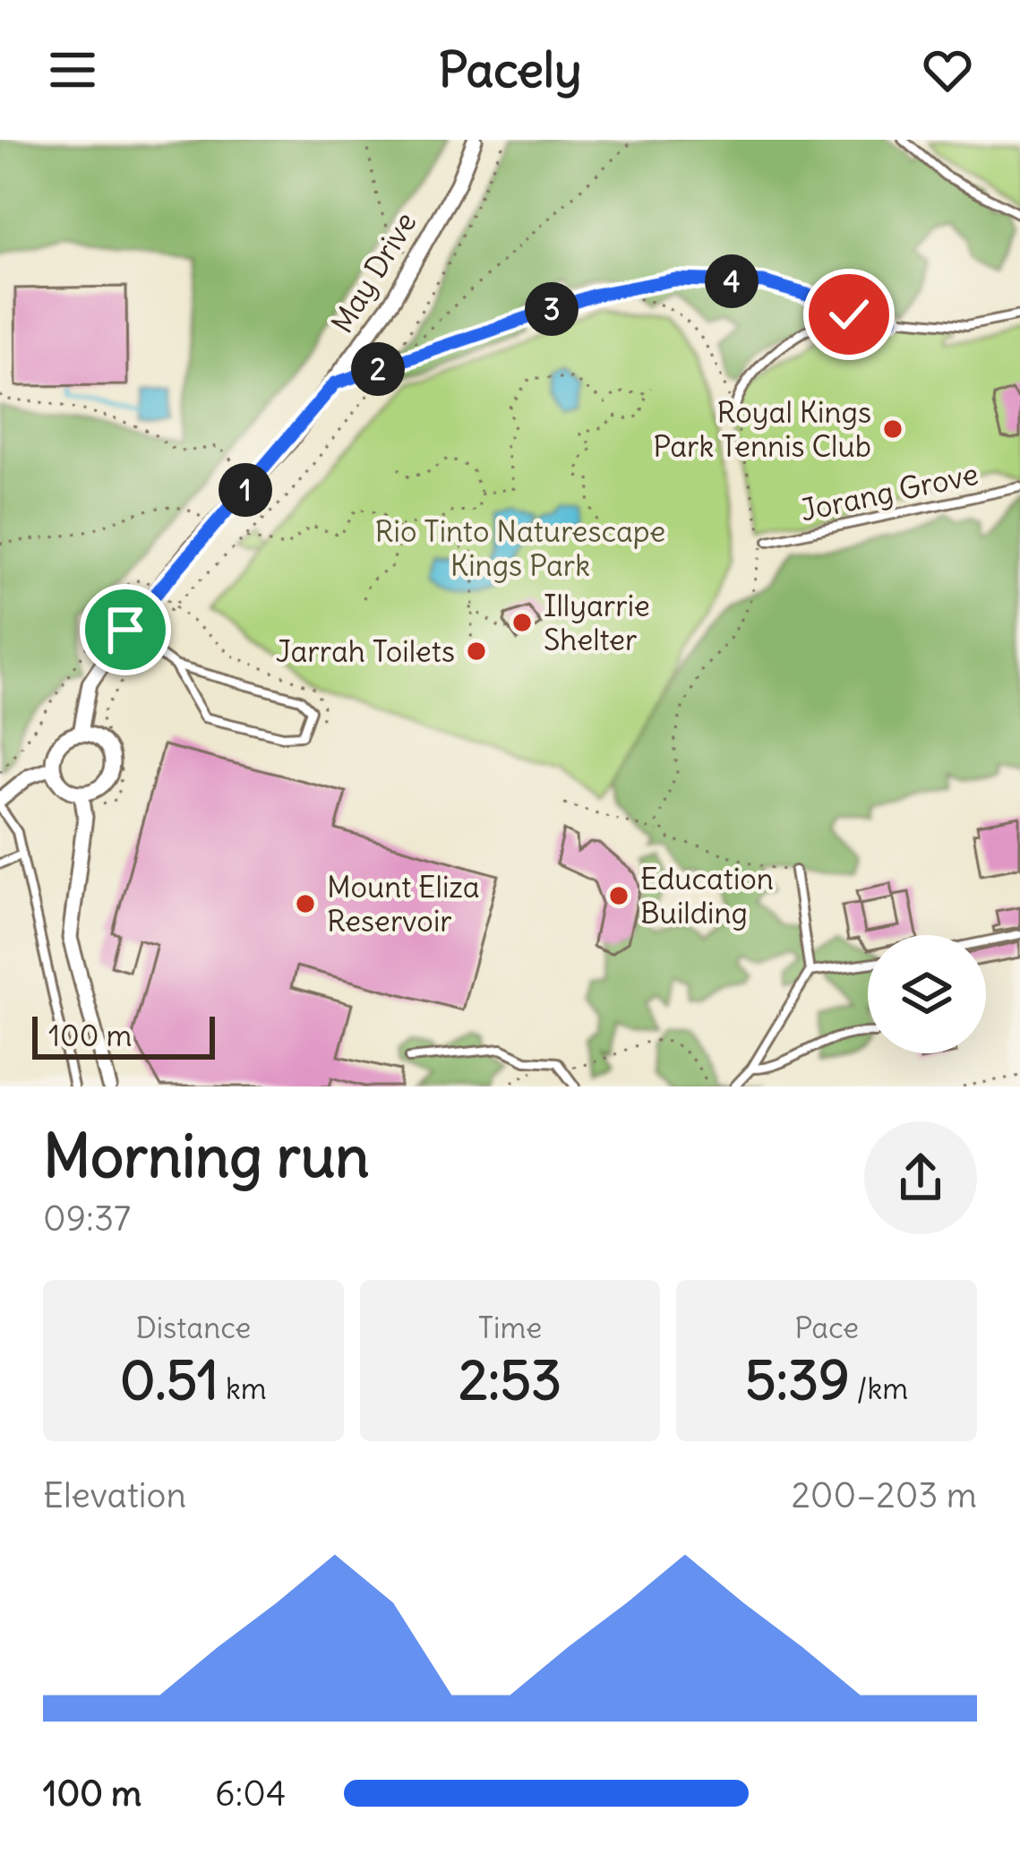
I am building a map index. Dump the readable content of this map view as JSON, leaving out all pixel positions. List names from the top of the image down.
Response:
{
  "streets": {
    "street": ["May Drive"],
    "lane": ["Jorang Grove"]
  },
  "parks": ["Rio Tinto Naturescape Kings Park"],
  "places": [
    "Royal Kings Park Tennis Club",
    "Illyarrie Shelter",
    "Jarrah Toilets",
    "Education Building",
    "Mount Eliza Reservoir"
  ],
  "scale_bar": "100 m",
  "page": {
    "header": "Pacely",
    "pins": [
      "4",
      "3",
      "2",
      "1"
    ],
    "scale": "100 m",
    "heading": ["Morning run", "09:37"],
    "stats": [
      ["Distance", "0.51 km"],
      ["Time", "2:53"],
      ["Pace", "5:39 /km"]
    ],
    "chart": ["Elevation", "200–203 m"],
    "list": [
      {
        "name": "100 m",
        "note": "6:04"
      }
    ]
  }
}
